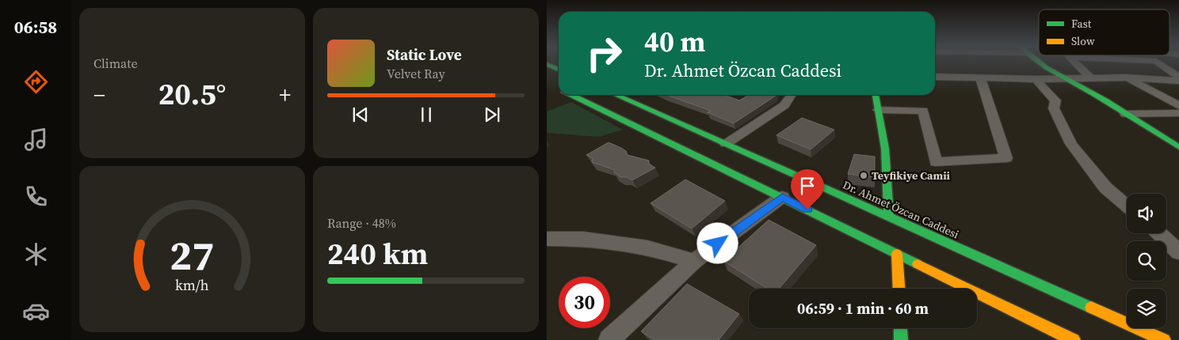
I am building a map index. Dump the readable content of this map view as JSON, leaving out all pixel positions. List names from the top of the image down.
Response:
{
  "streets": {
    "main road": ["Dr. Ahmet Özcan Caddesi"]
  },
  "places": ["Teyfikiye Camii"],
  "legend": ["Fast", "Slow"],
  "page": {
    "tabs": "06:58",
    "tile": [
      "Climate",
      ["Range · 48%", "240 km"]
    ],
    "turn": ["40 m", "Dr. Ahmet Özcan Caddesi"],
    "song": ["Static Love", "Velvet Ray"],
    "heat": ["−", "20.5°", "+"],
    "limit": "30",
    "trip": "06:59 · 1 min · 60 m",
    "gauge": ["27", "km/h"]
  }
}
